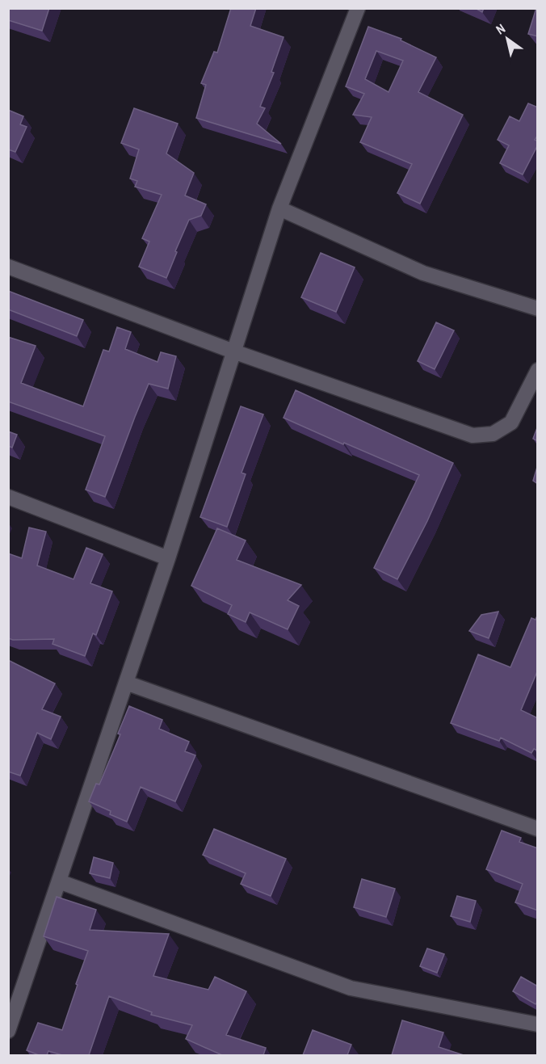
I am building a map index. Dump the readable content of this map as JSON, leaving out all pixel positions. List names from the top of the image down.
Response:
{
  "north": "top left"
}
